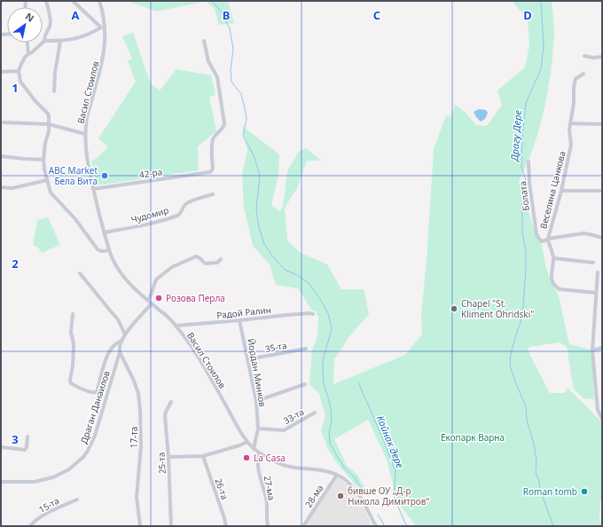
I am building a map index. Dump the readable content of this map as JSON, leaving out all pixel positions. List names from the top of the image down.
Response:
{
  "streets": {
    "street": [
      "Васил Стоилов",
      "42-ра",
      "Веселина Цанкова",
      "Болата",
      "Чудомир",
      "Радой Ралин",
      "35-та",
      "Йордан Минков",
      "Драган Данаилов",
      "33-та",
      "17-та",
      "25-та",
      "27-ма",
      "26-та",
      "28-ма",
      "15-та"
    ]
  },
  "crossings": [
    ["Васил Стоилов", "42-ра"],
    ["Васил Стоилов", "Чудомир"],
    ["Васил Стоилов", "Радой Ралин"],
    ["Васил Стоилов", "Йордан Минков"],
    ["Васил Стоилов", "Драган Данаилов"],
    ["Васил Стоилов", "27-ма"],
    ["Васил Стоилов", "28-ма"],
    ["Веселина Цанкова", "Болата"],
    ["Радой Ралин", "Йордан Минков"],
    ["35-та", "Йордан Минков"],
    ["Йордан Минков", "33-та"],
    ["Драган Данаилов", "17-та"]
  ],
  "water": ["Драгу Дере", "Кайнак дере"],
  "parks": ["Екопарк Варна"],
  "places": [
    "ABC Market Бела Вита",
    "Розова Перла",
    "Chapel \"St. Kliment Ohridski\"",
    "La Casa",
    "Roman tomb",
    "бивше ОУ „Д-р Никола Димитров“"
  ],
  "north": "top right",
  "grid": {
    "columns": [
      "A",
      "B",
      "C",
      "D"
    ],
    "rows": ["1", "2", "3"]
  }
}
